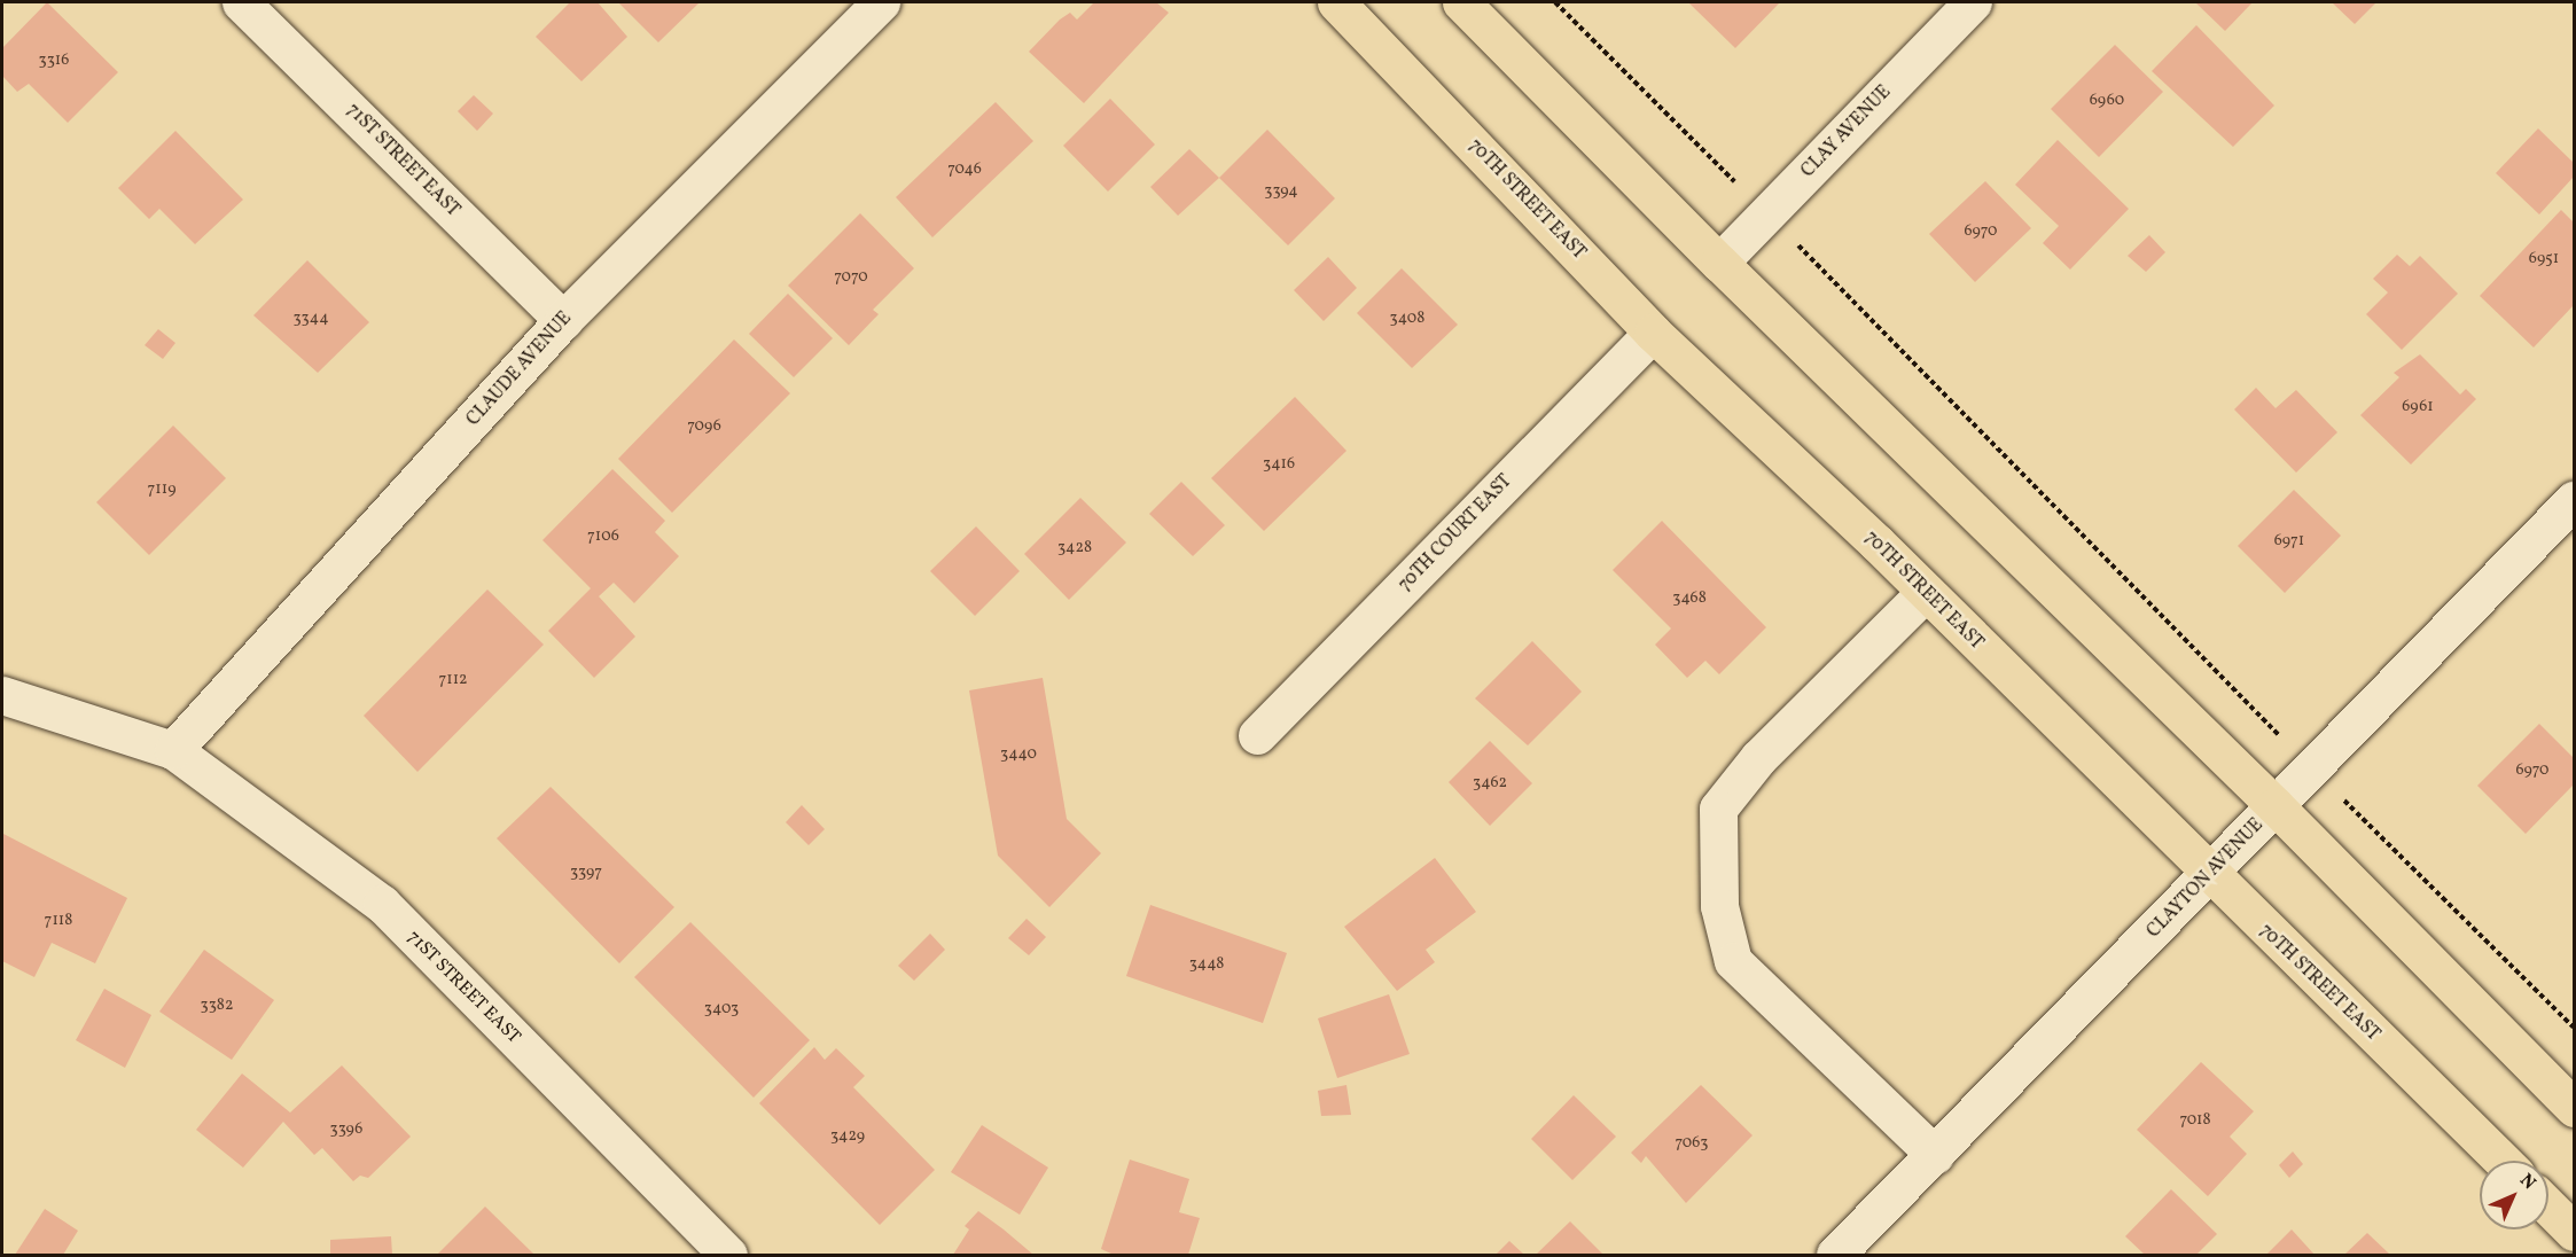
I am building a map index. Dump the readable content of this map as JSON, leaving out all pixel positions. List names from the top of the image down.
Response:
{
  "streets": {
    "main road": ["70TH STREET EAST"],
    "street": [
      "CLAY AVENUE",
      "71ST STREET EAST",
      "CLAUDE AVENUE",
      "70TH COURT EAST",
      "CLAYTON AVENUE"
    ]
  },
  "crossings": [
    ["71ST STREET EAST", "CLAUDE AVENUE"],
    ["70TH STREET EAST", "70TH COURT EAST"],
    ["70TH STREET EAST", "CLAYTON AVENUE"]
  ],
  "house_numbers": [
    "3316",
    "6960",
    "7046",
    "3394",
    "6970",
    "6951",
    "7070",
    "3344",
    "3408",
    "6961",
    "7096",
    "3416",
    "7119",
    "7106",
    "6971",
    "3428",
    "3468",
    "7112",
    "3440",
    "6970",
    "3462",
    "3397",
    "7118",
    "3448",
    "3382",
    "3403",
    "7018",
    "3396",
    "3429",
    "7063"
  ],
  "north": "top right"
}
